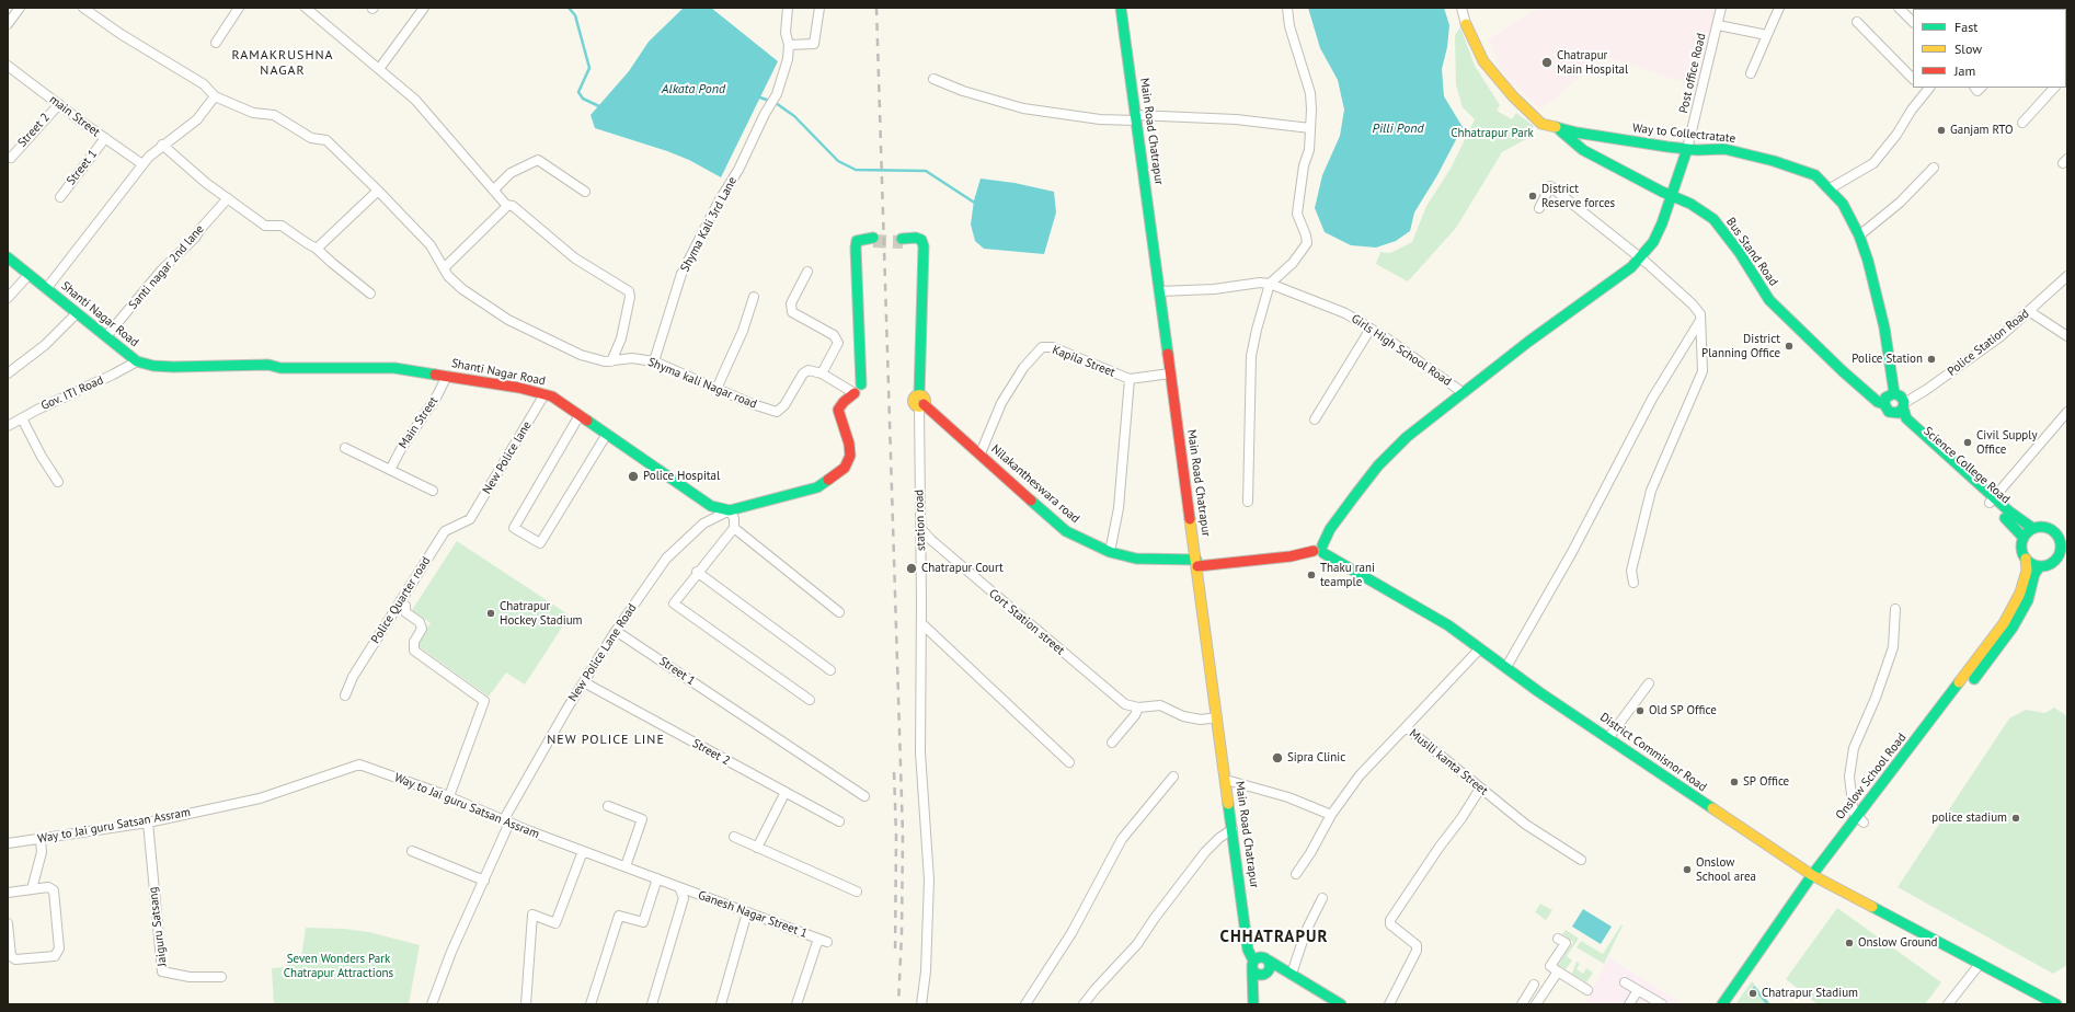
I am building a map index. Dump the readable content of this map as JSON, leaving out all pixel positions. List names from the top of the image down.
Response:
{
  "streets": {
    "main road": [
      "Post office Road",
      "Main Road Chatrapur",
      "Way to Collectratate",
      "Bus Stand Road",
      "Shanti Nagar Road",
      "Science College Road",
      "Nilakantheswara road",
      "District Commisnor Road",
      "Onslow School Road"
    ],
    "street": [
      "main Street",
      "Street 2",
      "Street 1",
      "Shyma Kali 3rd Lane",
      "Santi nagar 2nd lane",
      "Police Station Road",
      "Girls High School Road",
      "Kapila Street",
      "Shyma kali Nagar road",
      "Gov. ITI Road",
      "Main Street",
      "New Police lane",
      "station road",
      "Police Quarter road",
      "Cort Station street",
      "New Police Lane Road",
      "Musili kanta Street",
      "Way to Jai guru Satsan Assram",
      "Ganesh Nagar Street 1",
      "Jaiguru Satsang"
    ]
  },
  "crossings": [
    ["Post office Road", "Way to Collectratate"],
    ["Post office Road", "Bus Stand Road"],
    ["Post office Road", "Girls High School Road"],
    ["Post office Road", "Nilakantheswara road"],
    ["Post office Road", "District Commisnor Road"],
    ["main Street", "Street 2"],
    ["main Street", "Street 1"],
    ["main Street", "Shanti Nagar Road"],
    ["Street 2", "New Police Lane Road"],
    ["Main Road Chatrapur", "Girls High School Road"],
    ["Main Road Chatrapur", "Kapila Street"],
    ["Main Road Chatrapur", "Nilakantheswara road"],
    ["Way to Collectratate", "Bus Stand Road"],
    ["Way to Collectratate", "Police Station Road"],
    ["Way to Collectratate", "Science College Road"],
    ["Street 1", "New Police Lane Road"],
    ["Shyma Kali 3rd Lane", "Shyma kali Nagar road"],
    ["Bus Stand Road", "Police Station Road"],
    ["Bus Stand Road", "Science College Road"],
    ["Santi nagar 2nd lane", "Shanti Nagar Road"],
    ["Shanti Nagar Road", "Shyma kali Nagar road"],
    ["Shanti Nagar Road", "Gov. ITI Road"],
    ["Shanti Nagar Road", "Main Street"],
    ["Shanti Nagar Road", "New Police lane"],
    ["Shanti Nagar Road", "New Police Lane Road"],
    ["Police Station Road", "Science College Road"],
    ["Kapila Street", "Nilakantheswara road"],
    ["New Police lane", "Police Quarter road"],
    ["Science College Road", "Onslow School Road"],
    ["Nilakantheswara road", "station road"],
    ["Nilakantheswara road", "District Commisnor Road"],
    ["station road", "Cort Station street"],
    ["New Police Lane Road", "Way to Jai guru Satsan Assram"],
    ["District Commisnor Road", "Musili kanta Street"],
    ["District Commisnor Road", "Onslow School Road"],
    ["Way to Jai guru Satsan Assram", "Ganesh Nagar Street 1"],
    ["Way to Jai guru Satsan Assram", "Jaiguru Satsang"]
  ],
  "districts": ["RAMAKRUSHNA NAGAR", "NEW POLICE LINE", "CHHATRAPUR"],
  "water": ["Alkata Pond", "Pilli Pond"],
  "parks": ["Chhatrapur Park", "Seven Wonders Park Chatrapur Attractions"],
  "places": [
    "Chatrapur Main Hospital",
    "Ganjam RTO",
    "District Reserve forces",
    "District Planning Office",
    "Police Station",
    "Civil Supply Office",
    "Police Hospital",
    "Chatrapur Court",
    "Thaku rani teample",
    "Chatrapur Hockey Stadium",
    "Old SP Office",
    "Sipra Clinic",
    "SP Office",
    "police stadium",
    "Onslow School area",
    "Onslow Ground",
    "Chatrapur Stadium"
  ],
  "legend": ["Fast", "Slow", "Jam"]
}
